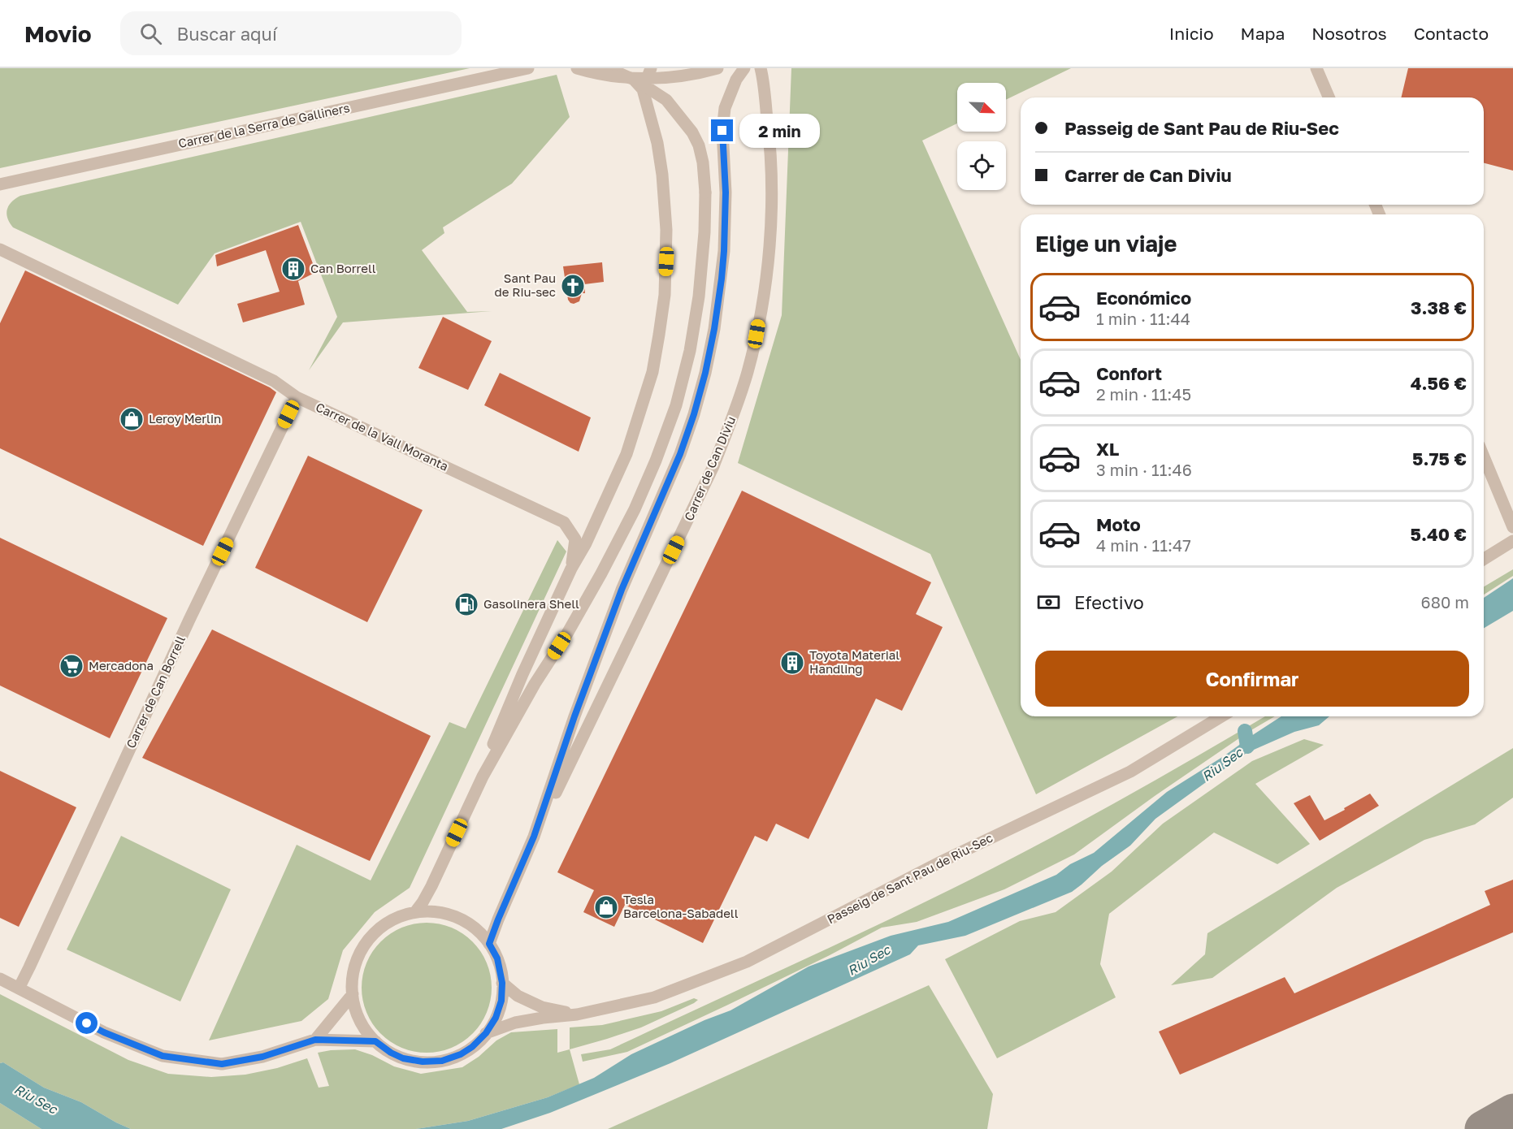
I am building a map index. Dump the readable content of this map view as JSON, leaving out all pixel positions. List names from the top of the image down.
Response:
{
  "streets": {
    "street": [
      "Carrer de la Serra de Galliners",
      "Carrer de la Vall Moranta",
      "Carrer de Can Diviu",
      "Carrer de Can Borrell",
      "Passeig de Sant Pau de Riu-Sec"
    ]
  },
  "crossings": [
    ["Carrer de la Vall Moranta", "Carrer de Can Borrell"],
    ["Carrer de Can Diviu", "Passeig de Sant Pau de Riu-Sec"]
  ],
  "water": ["Riu Sec"],
  "places": {
    "building": ["Can Borrell", "Toyota Material Handling"],
    "church": ["Sant Pau de Riu-sec"],
    "shop": ["Leroy Merlin", "Tesla Barcelona-Sabadell"],
    "fuel station": ["Gasolinera Shell"],
    "supermarket": ["Mercadona"]
  },
  "north": "bottom right",
  "page": {
    "header": "Movio",
    "search": "Buscar aquí",
    "nav": [
      "Inicio",
      "Mapa",
      "Nosotros",
      "Contacto"
    ],
    "banner": ["Passeig de Sant Pau de Riu-Sec", "Carrer de Can Diviu"],
    "bubble": "2 min",
    "heading": "Elige un viaje",
    "list": [
      {
        "name": "Económico",
        "note": "1 min · 11:44",
        "value": "3.38 €"
      },
      {
        "name": "Confort",
        "note": "2 min · 11:45",
        "value": "4.56 €"
      },
      {
        "name": "XL",
        "note": "3 min · 11:46",
        "value": "5.75 €"
      },
      {
        "name": "Moto",
        "note": "4 min · 11:47",
        "value": "5.40 €"
      }
    ],
    "pay": ["Efectivo", "680 m"],
    "buttons": "Confirmar"
  }
}
